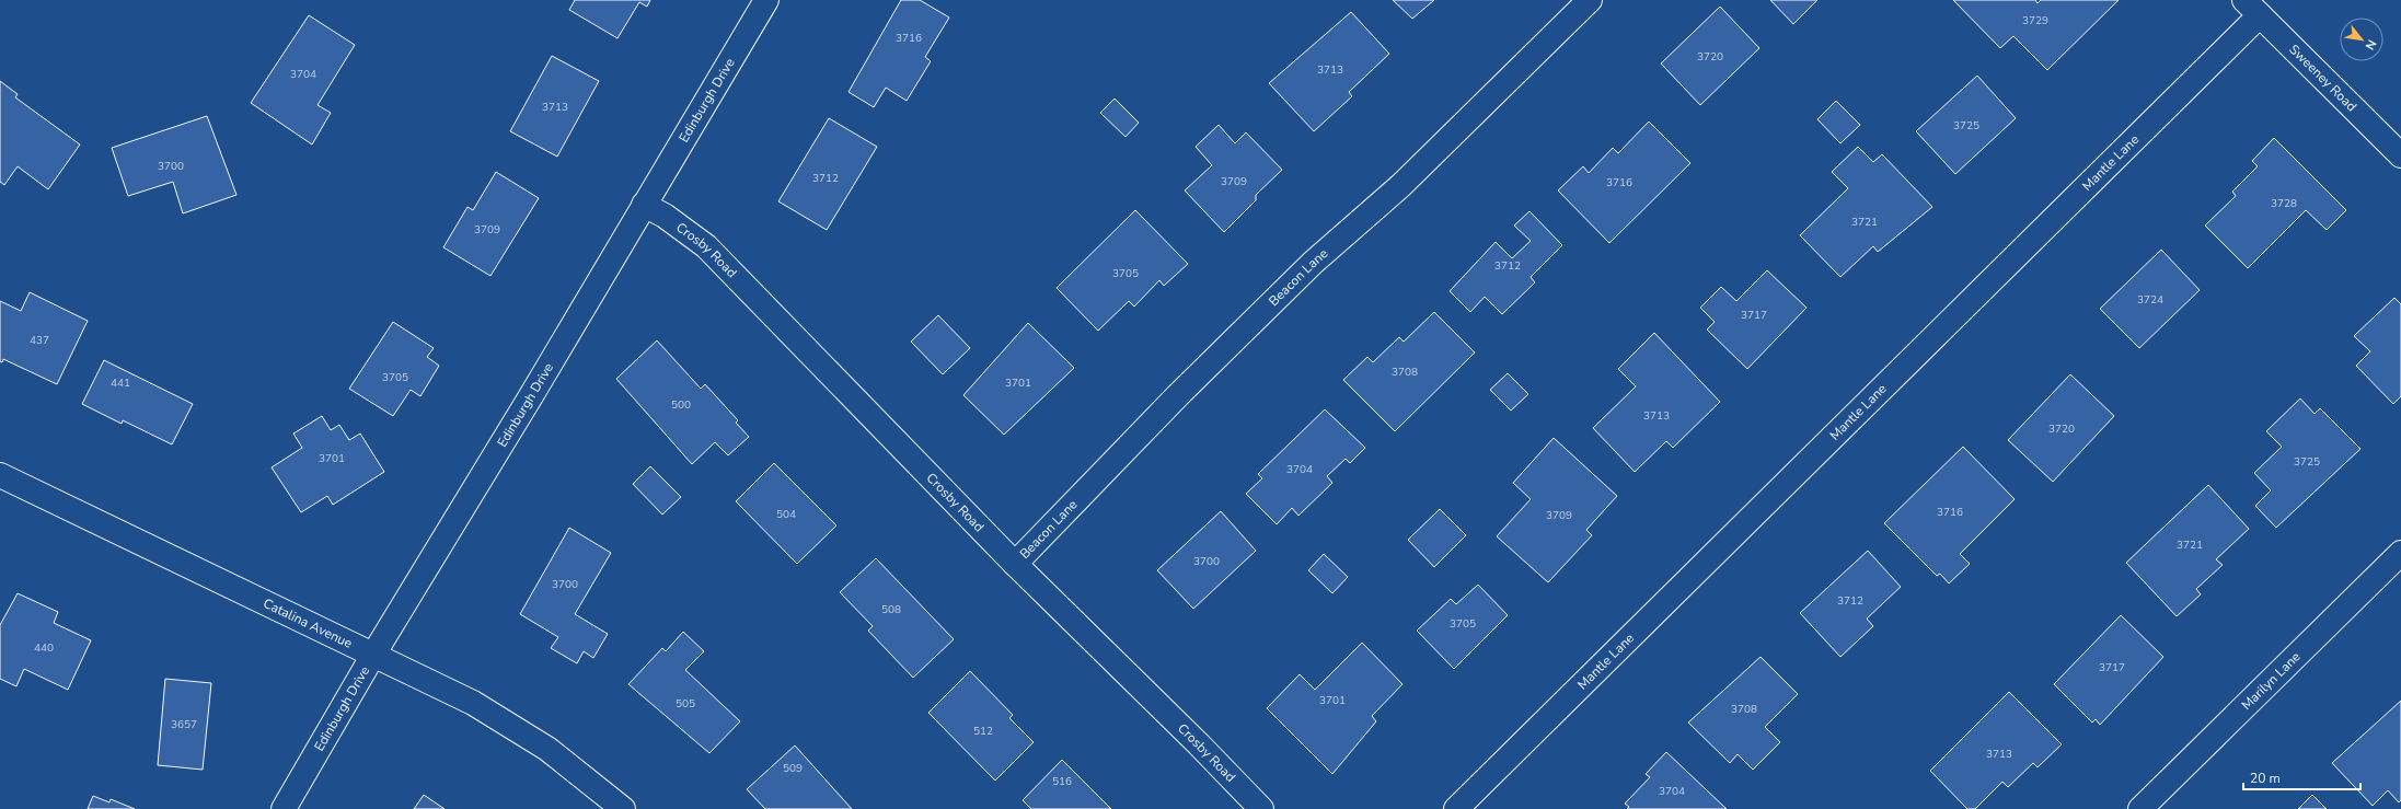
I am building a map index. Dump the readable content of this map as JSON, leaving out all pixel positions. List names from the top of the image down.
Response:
{
  "streets": {
    "street": [
      "Sweeney Road",
      "Edinburgh Drive",
      "Mantle Lane",
      "Crosby Road",
      "Beacon Lane",
      "Catalina Avenue",
      "Marilyn Lane"
    ]
  },
  "crossings": [
    ["Sweeney Road", "Mantle Lane"],
    ["Edinburgh Drive", "Crosby Road"],
    ["Edinburgh Drive", "Catalina Avenue"],
    ["Crosby Road", "Beacon Lane"]
  ],
  "house_numbers": [
    "3729",
    "3716",
    "3720",
    "3713",
    "3704",
    "3713",
    "3725",
    "3700",
    "3712",
    "3709",
    "3716",
    "3728",
    "3721",
    "3709",
    "3712",
    "3705",
    "3724",
    "3717",
    "437",
    "3708",
    "3705",
    "441",
    "3701",
    "500",
    "3713",
    "3720",
    "3701",
    "3725",
    "3704",
    "3716",
    "504",
    "3709",
    "3721",
    "3700",
    "3700",
    "3712",
    "508",
    "3705",
    "440",
    "3717",
    "3701",
    "505",
    "3708",
    "3657",
    "512",
    "3713",
    "509",
    "516",
    "3704"
  ],
  "scale_bar": "20 m",
  "north": "bottom right"
}
